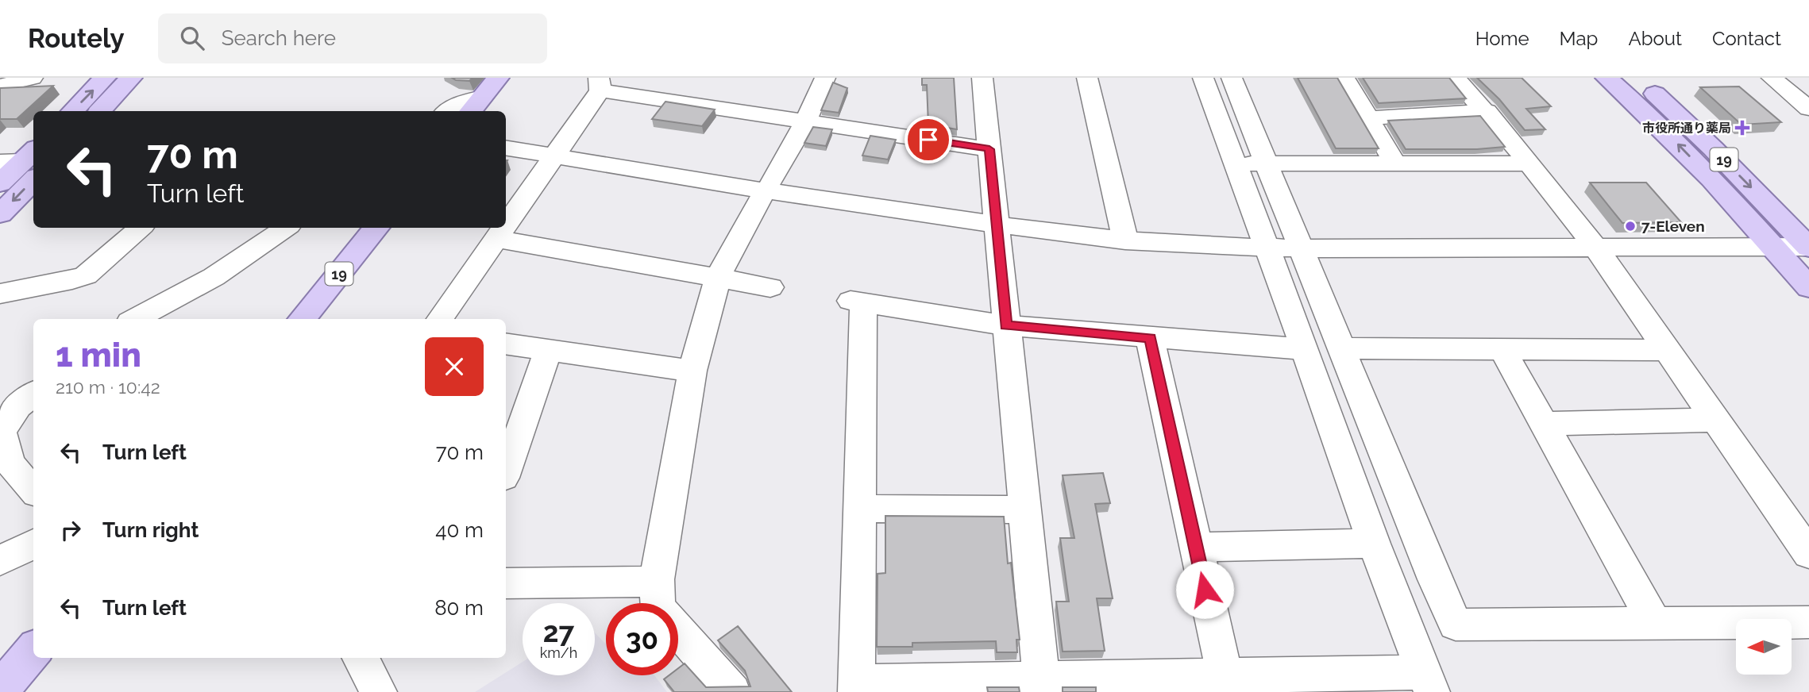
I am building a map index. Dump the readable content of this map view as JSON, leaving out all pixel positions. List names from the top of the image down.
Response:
{
  "streets": {
    "main road": ["19"]
  },
  "places": {
    "health": ["市役所通り薬局"],
    "other": ["7-Eleven"]
  },
  "north": "left",
  "page": {
    "header": "Routely",
    "search": "Search here",
    "nav": [
      "Home",
      "Map",
      "About",
      "Contact"
    ],
    "turn": ["70 m", "Turn left"],
    "heading": ["1 min", "210 m · 10:42"],
    "list": [
      {
        "name": "Turn left",
        "value": "70 m"
      },
      {
        "name": "Turn right",
        "value": "40 m"
      },
      {
        "name": "Turn left",
        "value": "80 m"
      }
    ],
    "speed": "27 km/h",
    "limit": "30"
  }
}
